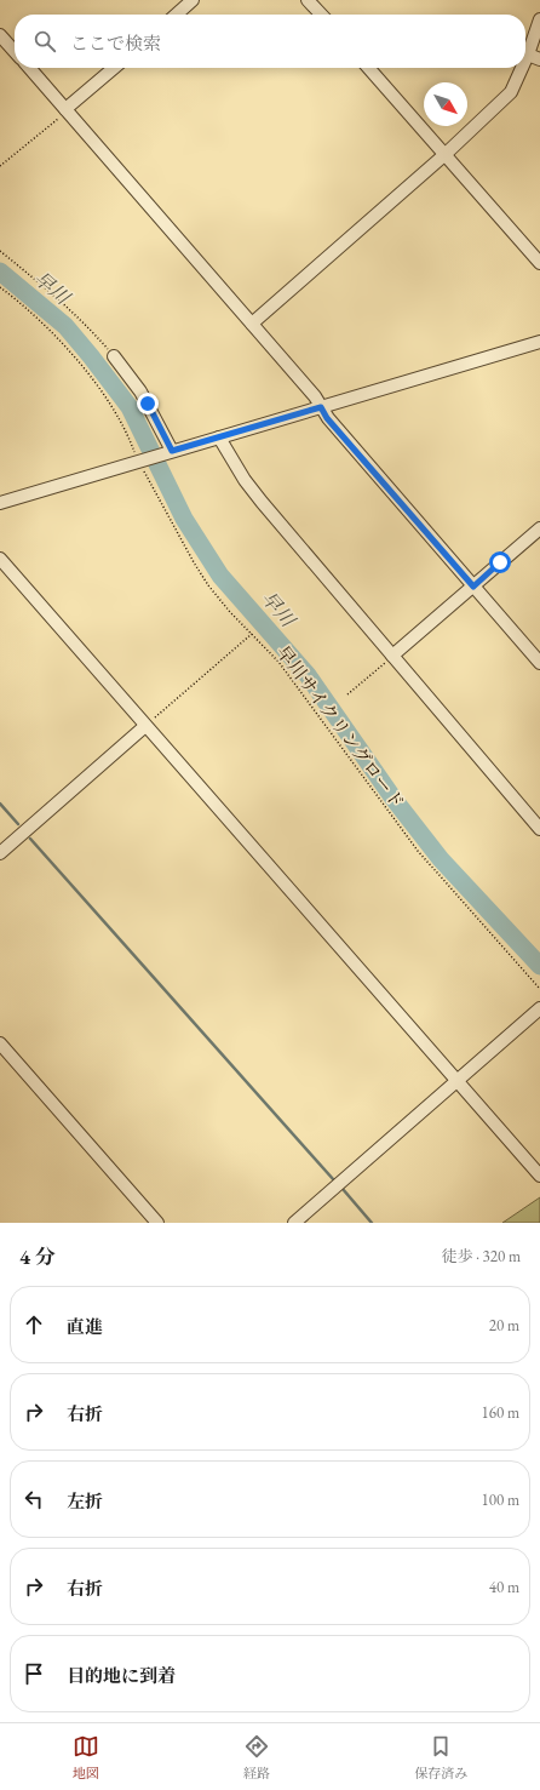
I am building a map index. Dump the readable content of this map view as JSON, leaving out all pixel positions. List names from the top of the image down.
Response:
{
  "streets": {
    "path": ["早川サイクリングロード"]
  },
  "water": ["早川"],
  "north": "bottom right",
  "page": {
    "search": "ここで検索",
    "heading": ["4 分", "徒歩 · 320 m"],
    "list": [
      ["直進", "20 m"],
      ["右折", "160 m"],
      ["左折", "100 m"],
      ["右折", "40 m"],
      "目的地に到着"
    ],
    "nav": ["地図", "経路", "保存済み"]
  }
}
